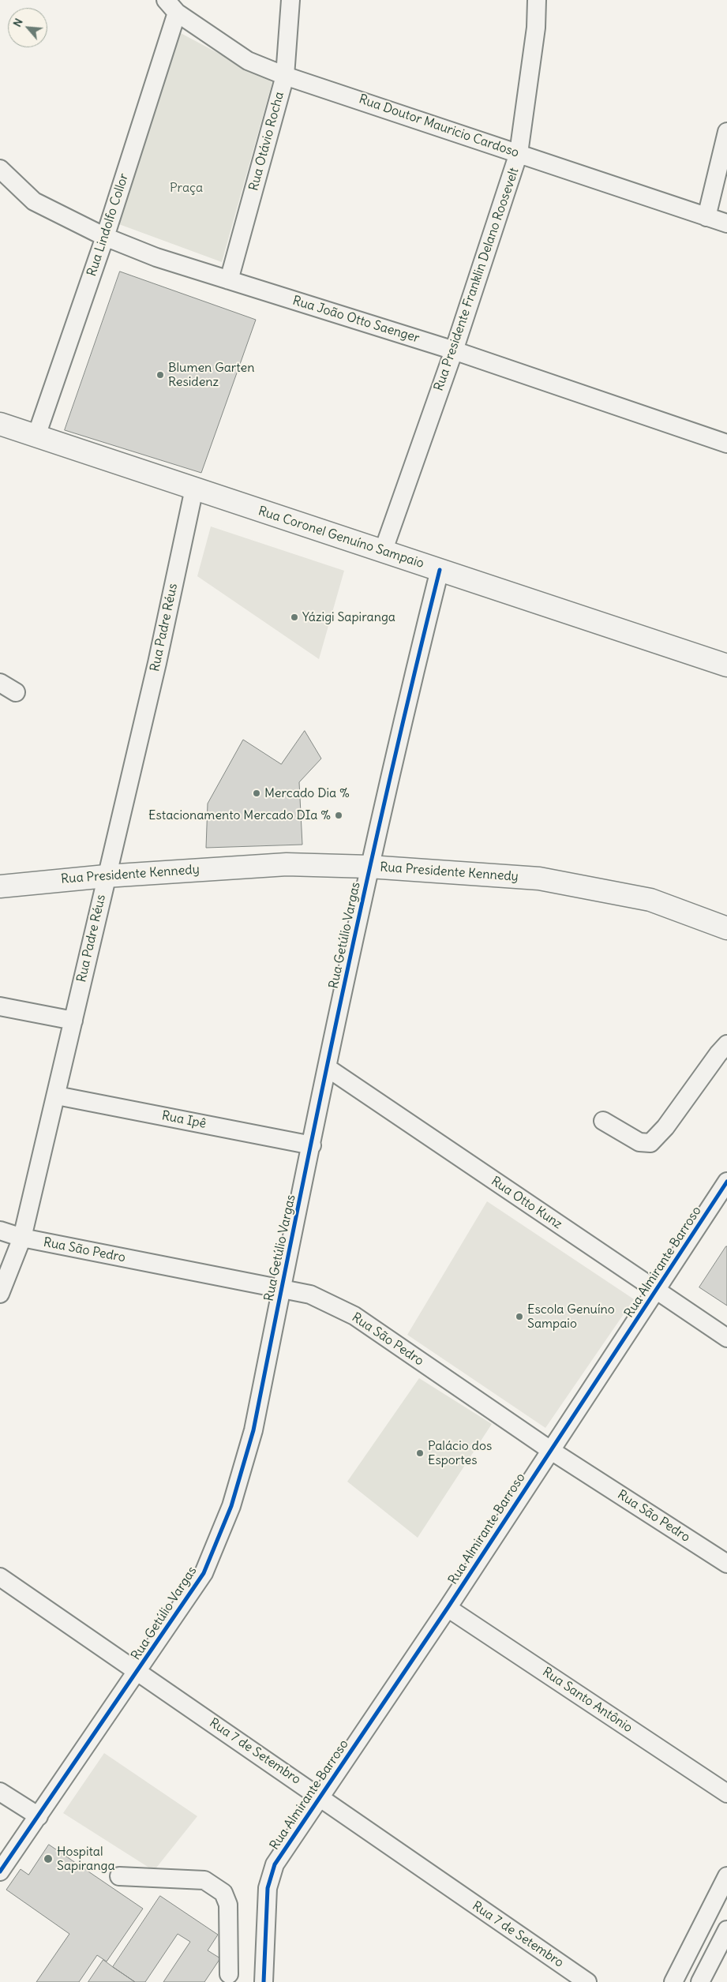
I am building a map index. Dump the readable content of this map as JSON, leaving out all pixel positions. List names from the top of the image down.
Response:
{
  "streets": {
    "main road": ["Rua Coronel Genuíno Sampaio", "Rua Presidente Kennedy"],
    "street": [
      "Rua Doutor Mauricio Cardoso",
      "Rua Otávio Rocha",
      "Rua Lindolfo Collor",
      "Rua Presidente Franklin Delano Roosevelt",
      "Rua João Otto Saenger",
      "Rua Padre Réus",
      "Rua Getúlio Vargas",
      "Rua Ipê",
      "Rua Otto Kunz",
      "Rua São Pedro",
      "Rua Almirante Barroso",
      "Rua Santo Antônio",
      "Rua 7 de Setembro"
    ]
  },
  "crossings": [
    ["Rua Doutor Mauricio Cardoso", "Rua Otávio Rocha"],
    ["Rua Doutor Mauricio Cardoso", "Rua Lindolfo Collor"],
    ["Rua Doutor Mauricio Cardoso", "Rua Presidente Franklin Delano Roosevelt"],
    ["Rua Otávio Rocha", "Rua João Otto Saenger"],
    ["Rua Lindolfo Collor", "Rua João Otto Saenger"],
    ["Rua Lindolfo Collor", "Rua Coronel Genuíno Sampaio"],
    ["Rua Presidente Franklin Delano Roosevelt", "Rua João Otto Saenger"],
    ["Rua Presidente Franklin Delano Roosevelt", "Rua Coronel Genuíno Sampaio"],
    ["Rua Coronel Genuíno Sampaio", "Rua Padre Réus"],
    ["Rua Coronel Genuíno Sampaio", "Rua Getúlio Vargas"],
    ["Rua Padre Réus", "Rua Presidente Kennedy"],
    ["Rua Padre Réus", "Rua Ipê"],
    ["Rua Padre Réus", "Rua São Pedro"],
    ["Rua Presidente Kennedy", "Rua Getúlio Vargas"],
    ["Rua Getúlio Vargas", "Rua Ipê"],
    ["Rua Getúlio Vargas", "Rua Otto Kunz"],
    ["Rua Getúlio Vargas", "Rua São Pedro"],
    ["Rua Getúlio Vargas", "Rua 7 de Setembro"],
    ["Rua Otto Kunz", "Rua Almirante Barroso"],
    ["Rua São Pedro", "Rua Almirante Barroso"],
    ["Rua Almirante Barroso", "Rua Santo Antônio"],
    ["Rua Almirante Barroso", "Rua 7 de Setembro"]
  ],
  "parks": ["Praça"],
  "places": [
    "Blumen Garten Residenz",
    "Yázigi Sapiranga",
    "Mercado Dia %",
    "Estacionamento Mercado DIa %",
    "Escola Genuíno Sampaio",
    "Palácio dos Esportes",
    "Hospital Sapiranga"
  ],
  "north": "top left"
}
